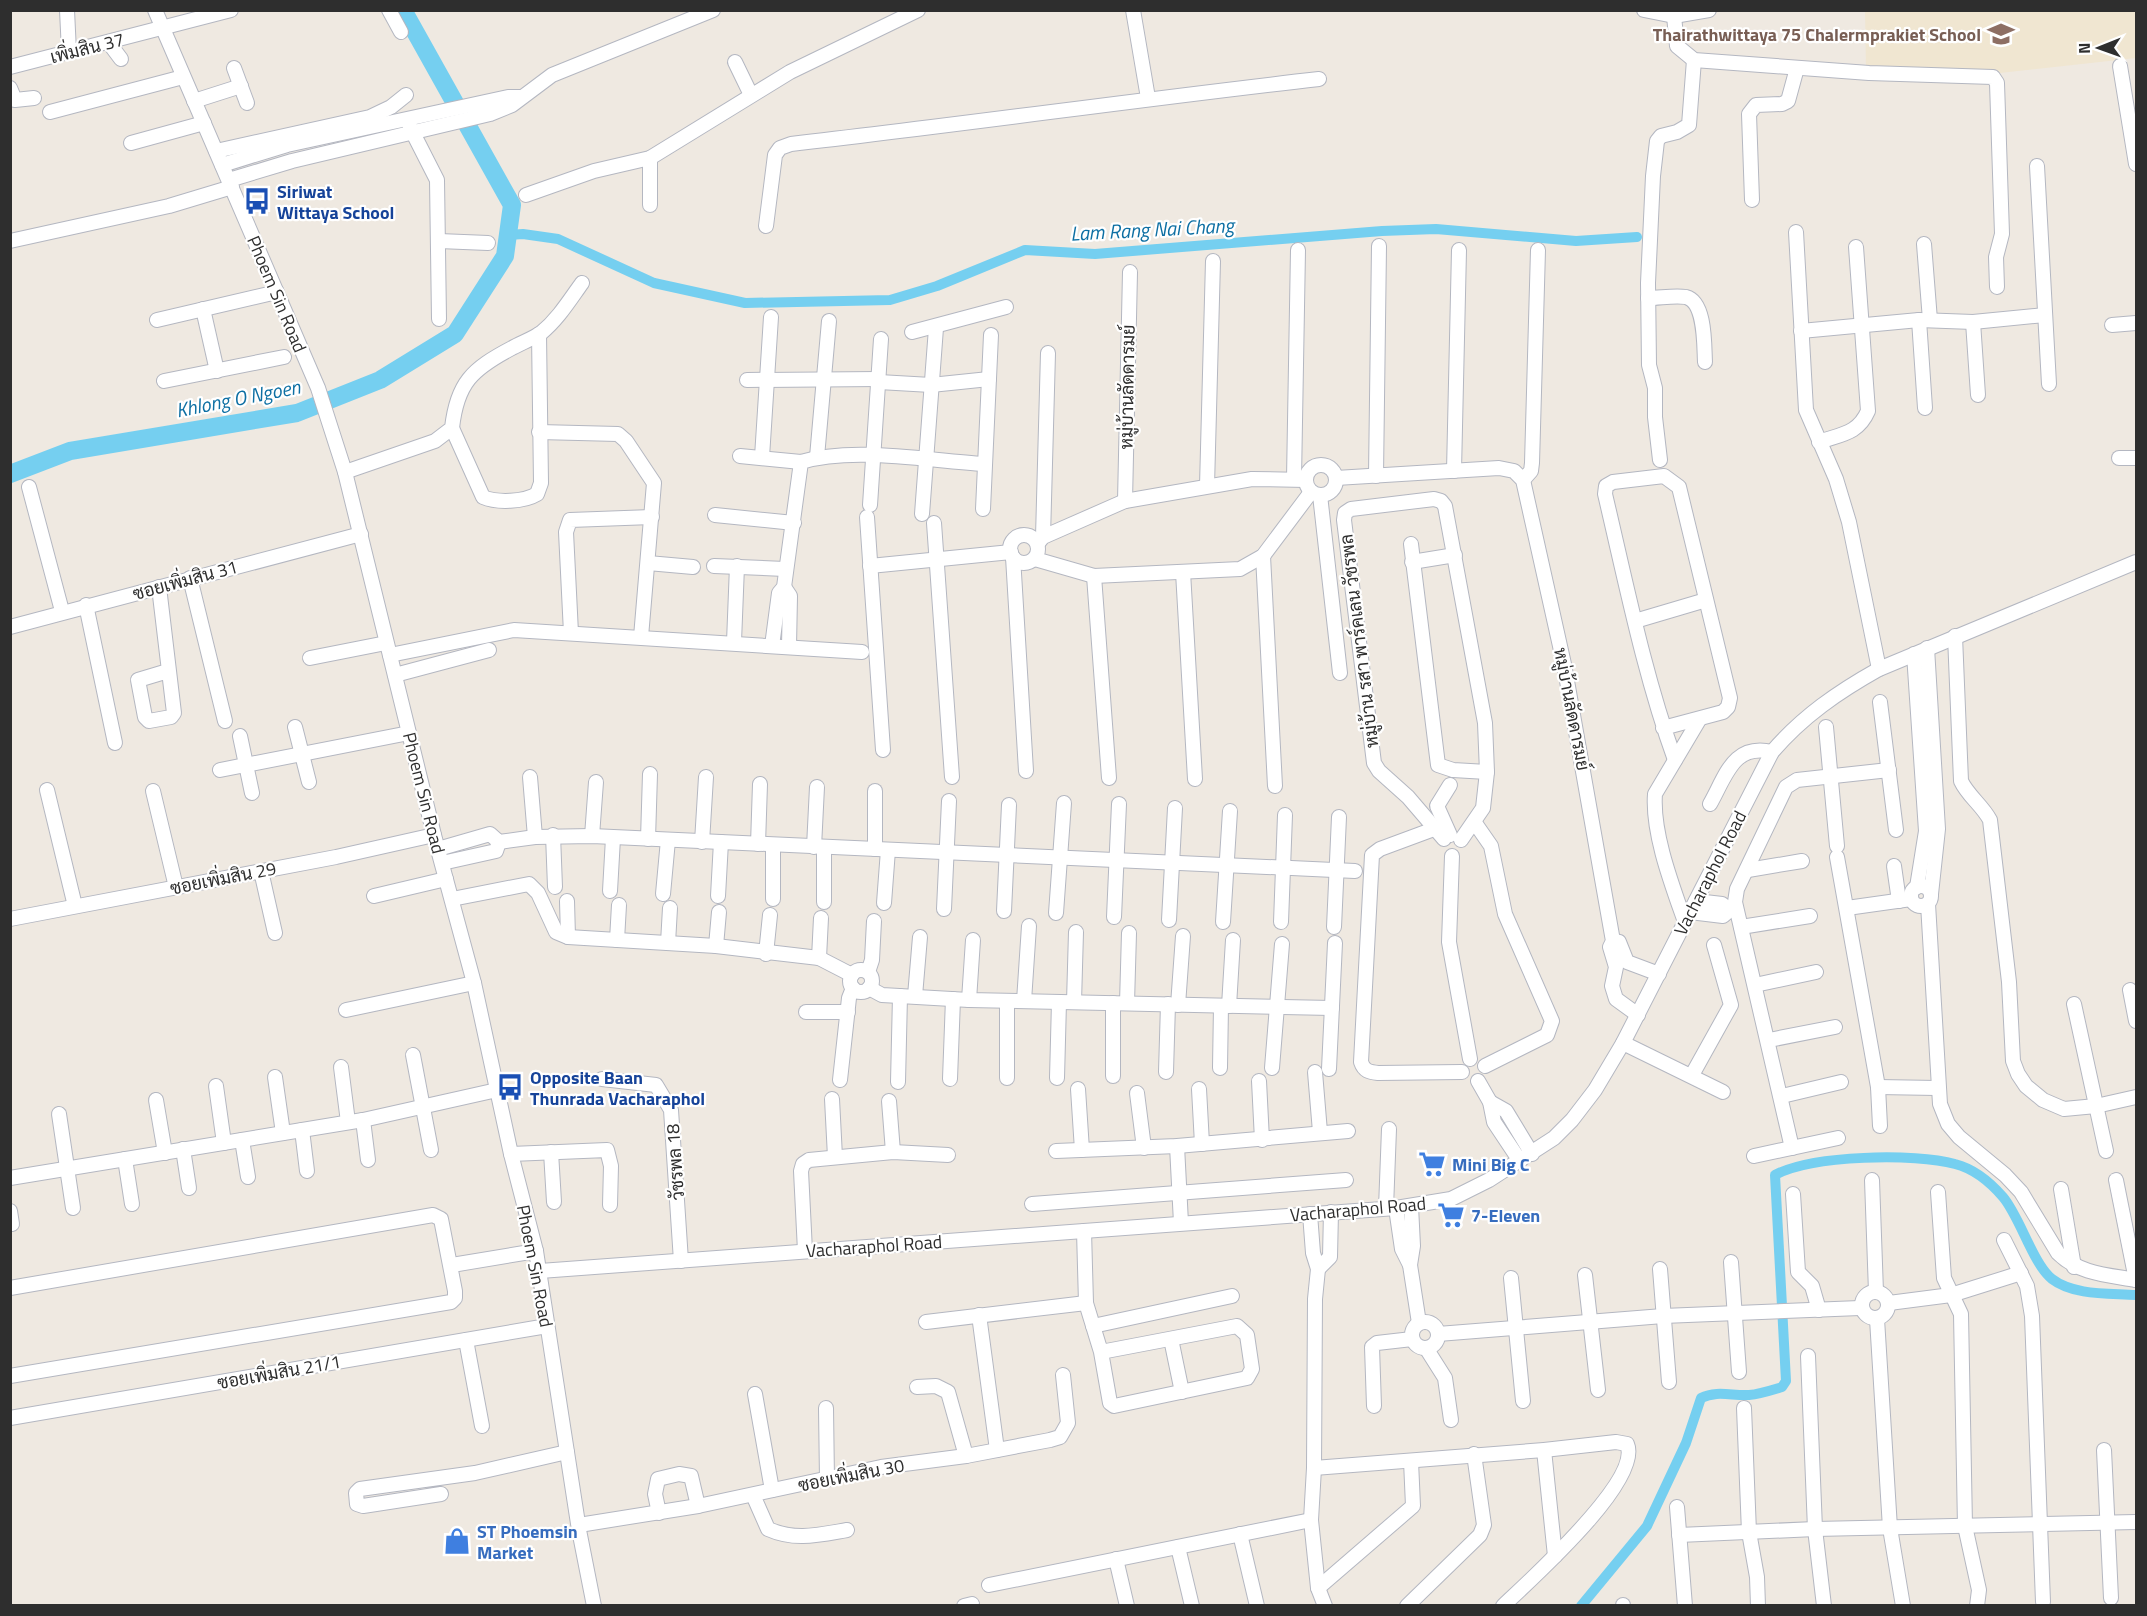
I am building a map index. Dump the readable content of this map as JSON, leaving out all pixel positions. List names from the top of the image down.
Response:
{
  "streets": {
    "street": [
      "เพิ่มสิน 37",
      "Phoem Sin Road",
      "หมู่บ้านลัดดารมย์",
      "ซอยเพิ่มสิน 31",
      "หมู่บ้าน รสา พาร์คเลน วัชรพล",
      "Vacharaphol Road",
      "ซอยเพิ่มสิน 29",
      "วัชรพล 18",
      "ซอยเพิ่มสิน 21/1",
      "ซอยเพิ่มสิน 30"
    ]
  },
  "crossings": [
    ["เพิ่มสิน 37", "Phoem Sin Road"],
    ["Phoem Sin Road", "ซอยเพิ่มสิน 31"],
    ["Phoem Sin Road", "Vacharaphol Road"],
    ["Phoem Sin Road", "ซอยเพิ่มสิน 29"],
    ["Phoem Sin Road", "ซอยเพิ่มสิน 21/1"],
    ["Phoem Sin Road", "ซอยเพิ่มสิน 30"],
    ["หมู่บ้านลัดดารมย์", "Vacharaphol Road"],
    ["Vacharaphol Road", "วัชรพล 18"]
  ],
  "water": ["Lam Rang Nai Chang", "Khlong O Ngoen"],
  "places": {
    "school or university": ["Thairathwittaya 75 Chalermprakiet School"],
    "bus stop": ["Siriwat Wittaya School", "Opposite Baan Thunrada Vacharaphol"],
    "supermarket": ["Mini Big C", "7-Eleven"],
    "shop": ["ST Phoemsin Market"]
  },
  "north": "left"
}
